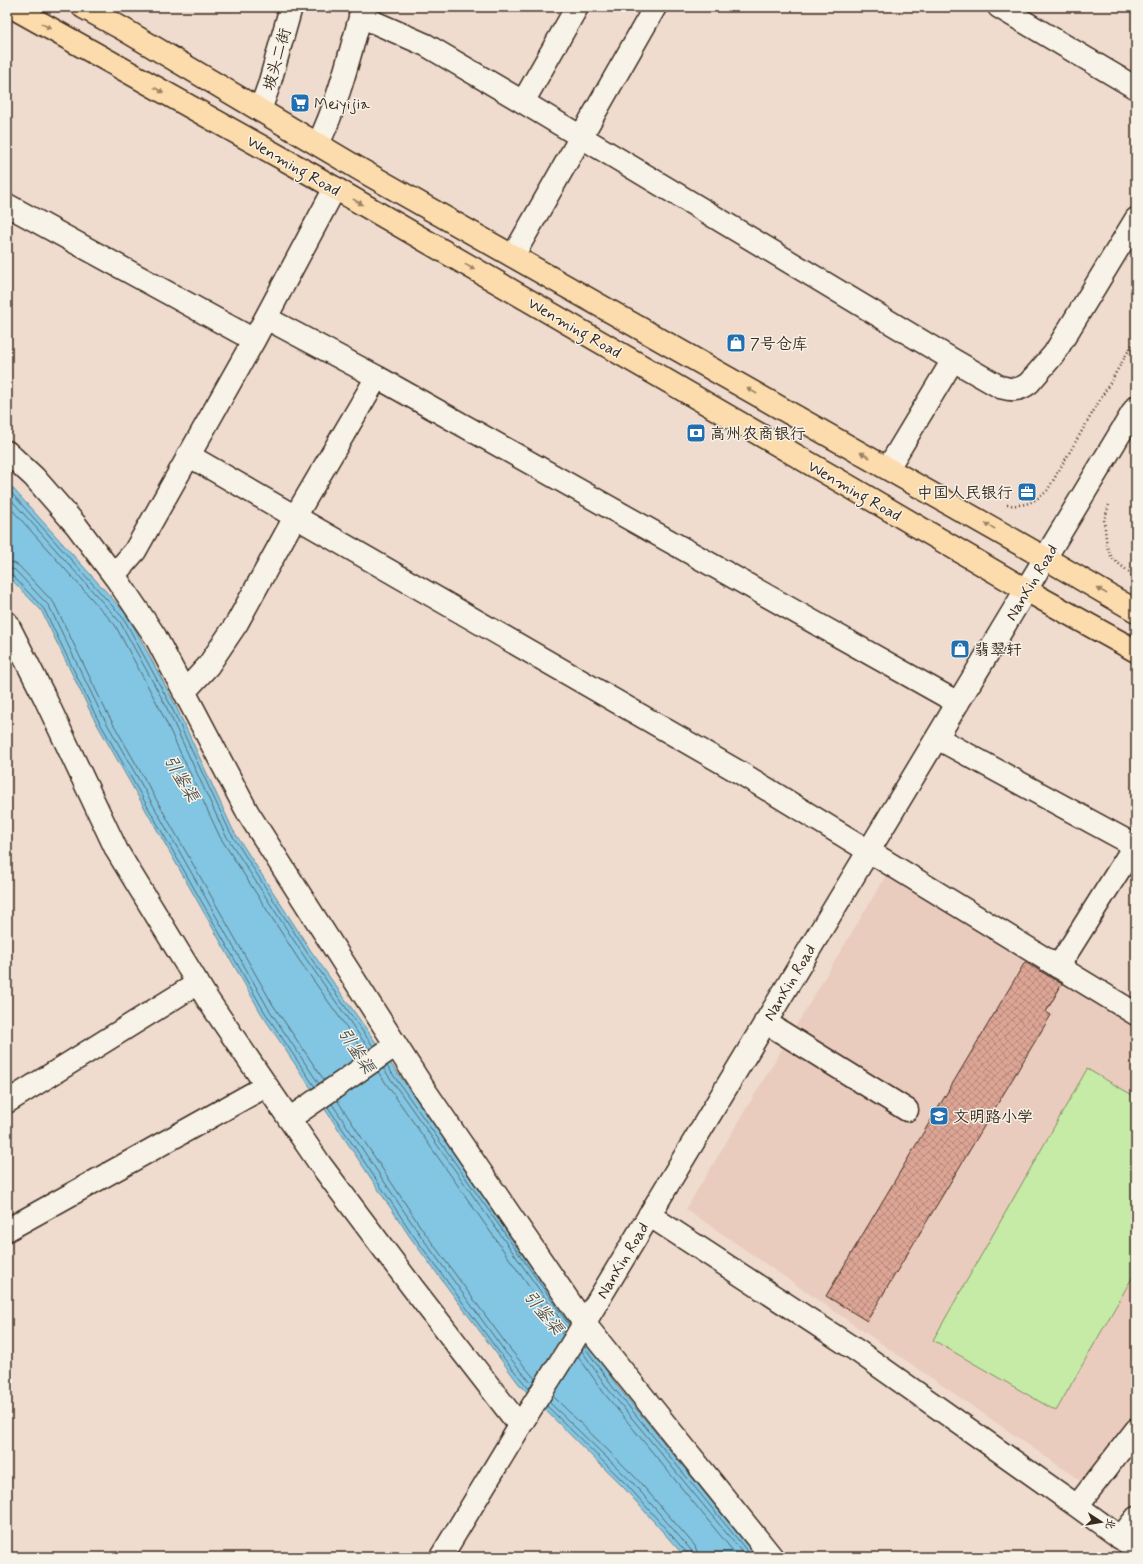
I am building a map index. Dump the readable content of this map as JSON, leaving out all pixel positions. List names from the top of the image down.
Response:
{
  "streets": {
    "main road": ["Wenming Road"],
    "street": ["坡头二街", "NanXin Road"]
  },
  "crossings": [
    ["坡头二街", "Wenming Road"],
    ["Wenming Road", "NanXin Road"]
  ],
  "water": ["引鉴渠"],
  "places": {
    "supermarket": ["Meiyijia"],
    "shop": ["7号仓库", "翡翠轩"],
    "bank": ["高州农商银行"],
    "office": ["中国人民银行"],
    "school or university": ["文明路小学"]
  },
  "north": "right"
}
